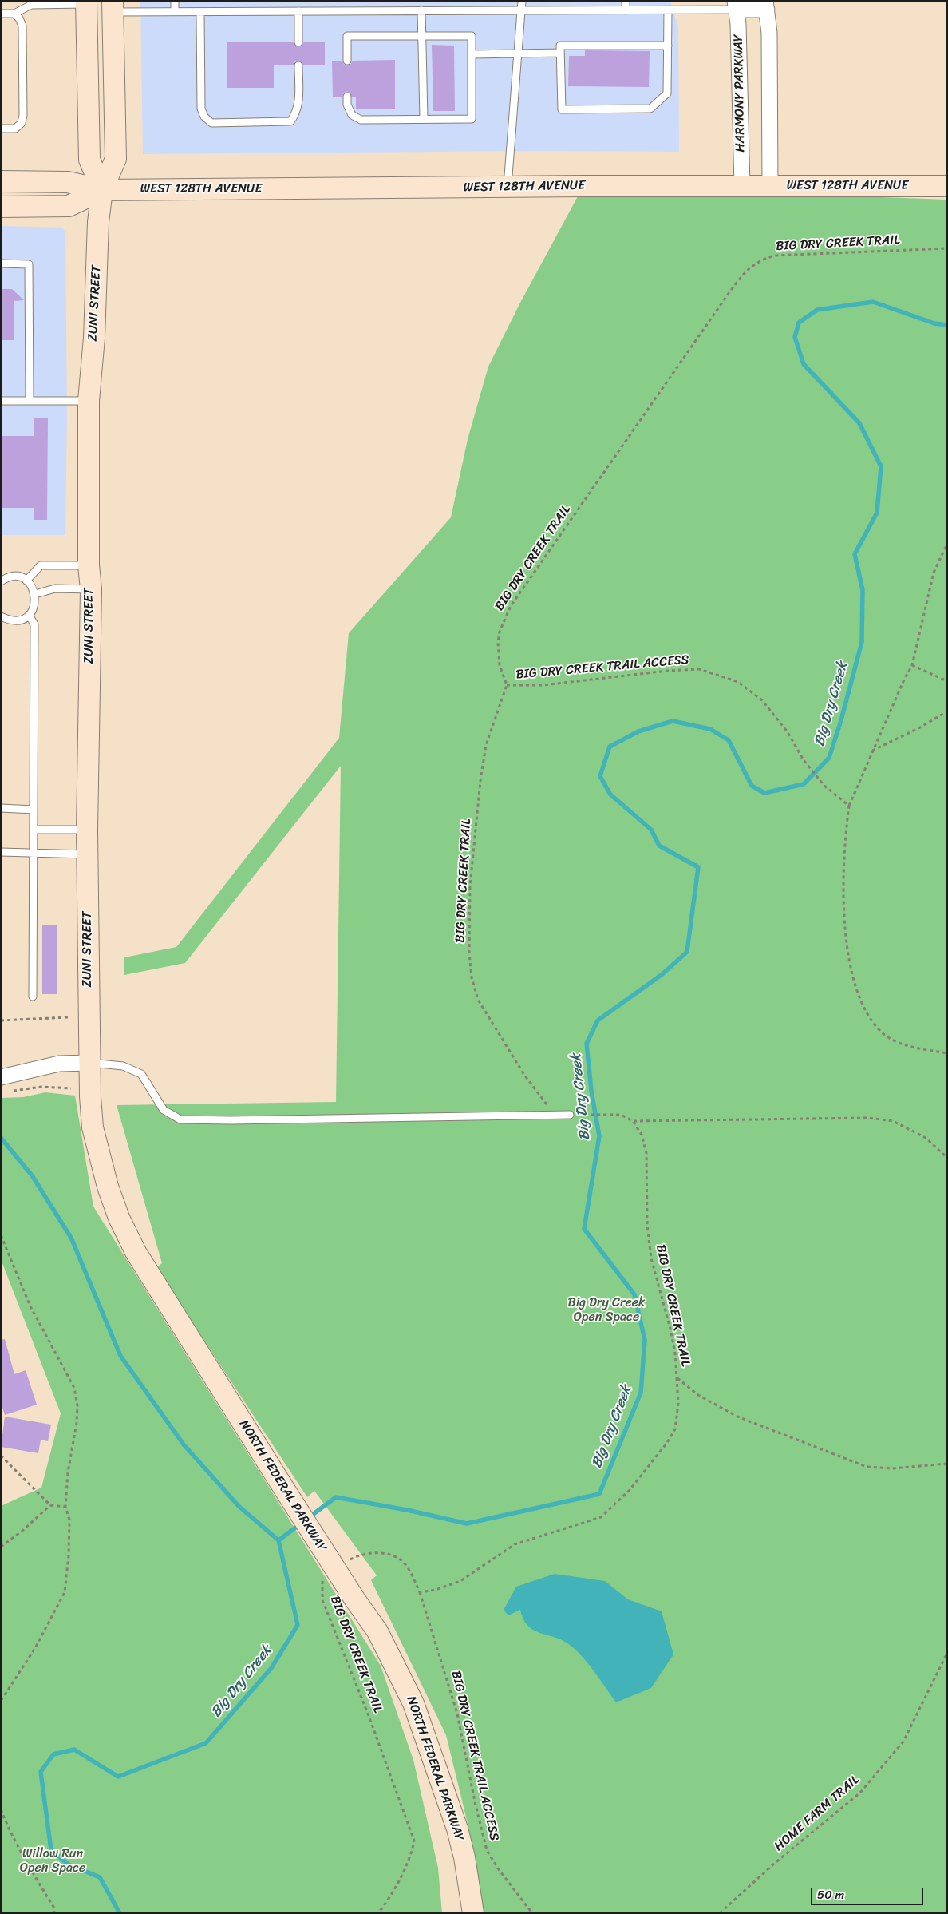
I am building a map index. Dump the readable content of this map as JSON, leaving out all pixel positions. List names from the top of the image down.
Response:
{
  "streets": {
    "main road": ["WEST 128TH AVENUE", "ZUNI STREET", "NORTH FEDERAL PARKWAY"],
    "street": ["HARMONY PARKWAY"],
    "path": ["BIG DRY CREEK TRAIL", "BIG DRY CREEK TRAIL ACCESS", "HOME FARM TRAIL"]
  },
  "crossings": [
    ["HARMONY PARKWAY", "WEST 128TH AVENUE"],
    ["WEST 128TH AVENUE", "ZUNI STREET"],
    ["BIG DRY CREEK TRAIL", "BIG DRY CREEK TRAIL ACCESS"],
    ["ZUNI STREET", "NORTH FEDERAL PARKWAY"]
  ],
  "water": ["Big Dry Creek"],
  "parks": ["Big Dry Creek Open Space", "Willow Run Open Space"],
  "scale_bar": "50 m"
}
